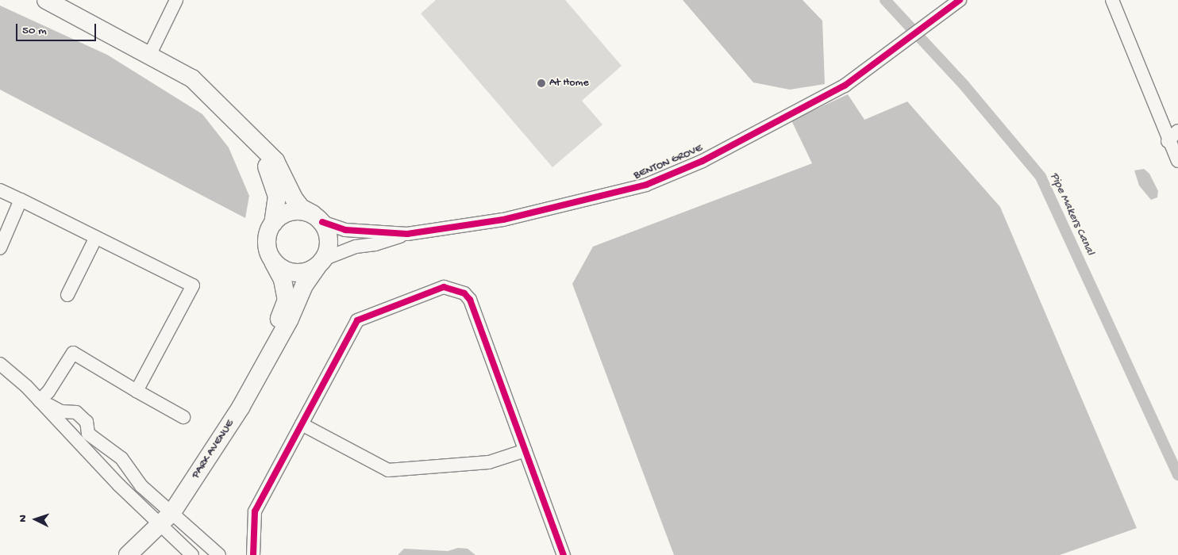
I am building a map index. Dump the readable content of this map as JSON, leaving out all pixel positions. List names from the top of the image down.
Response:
{
  "streets": {
    "street": ["BENTON GROVE", "PARK AVENUE"]
  },
  "crossings": [
    ["BENTON GROVE", "PARK AVENUE"]
  ],
  "water": ["Pipe Makers Canal"],
  "places": ["At Home"],
  "scale_bar": "50 m",
  "north": "left"
}
